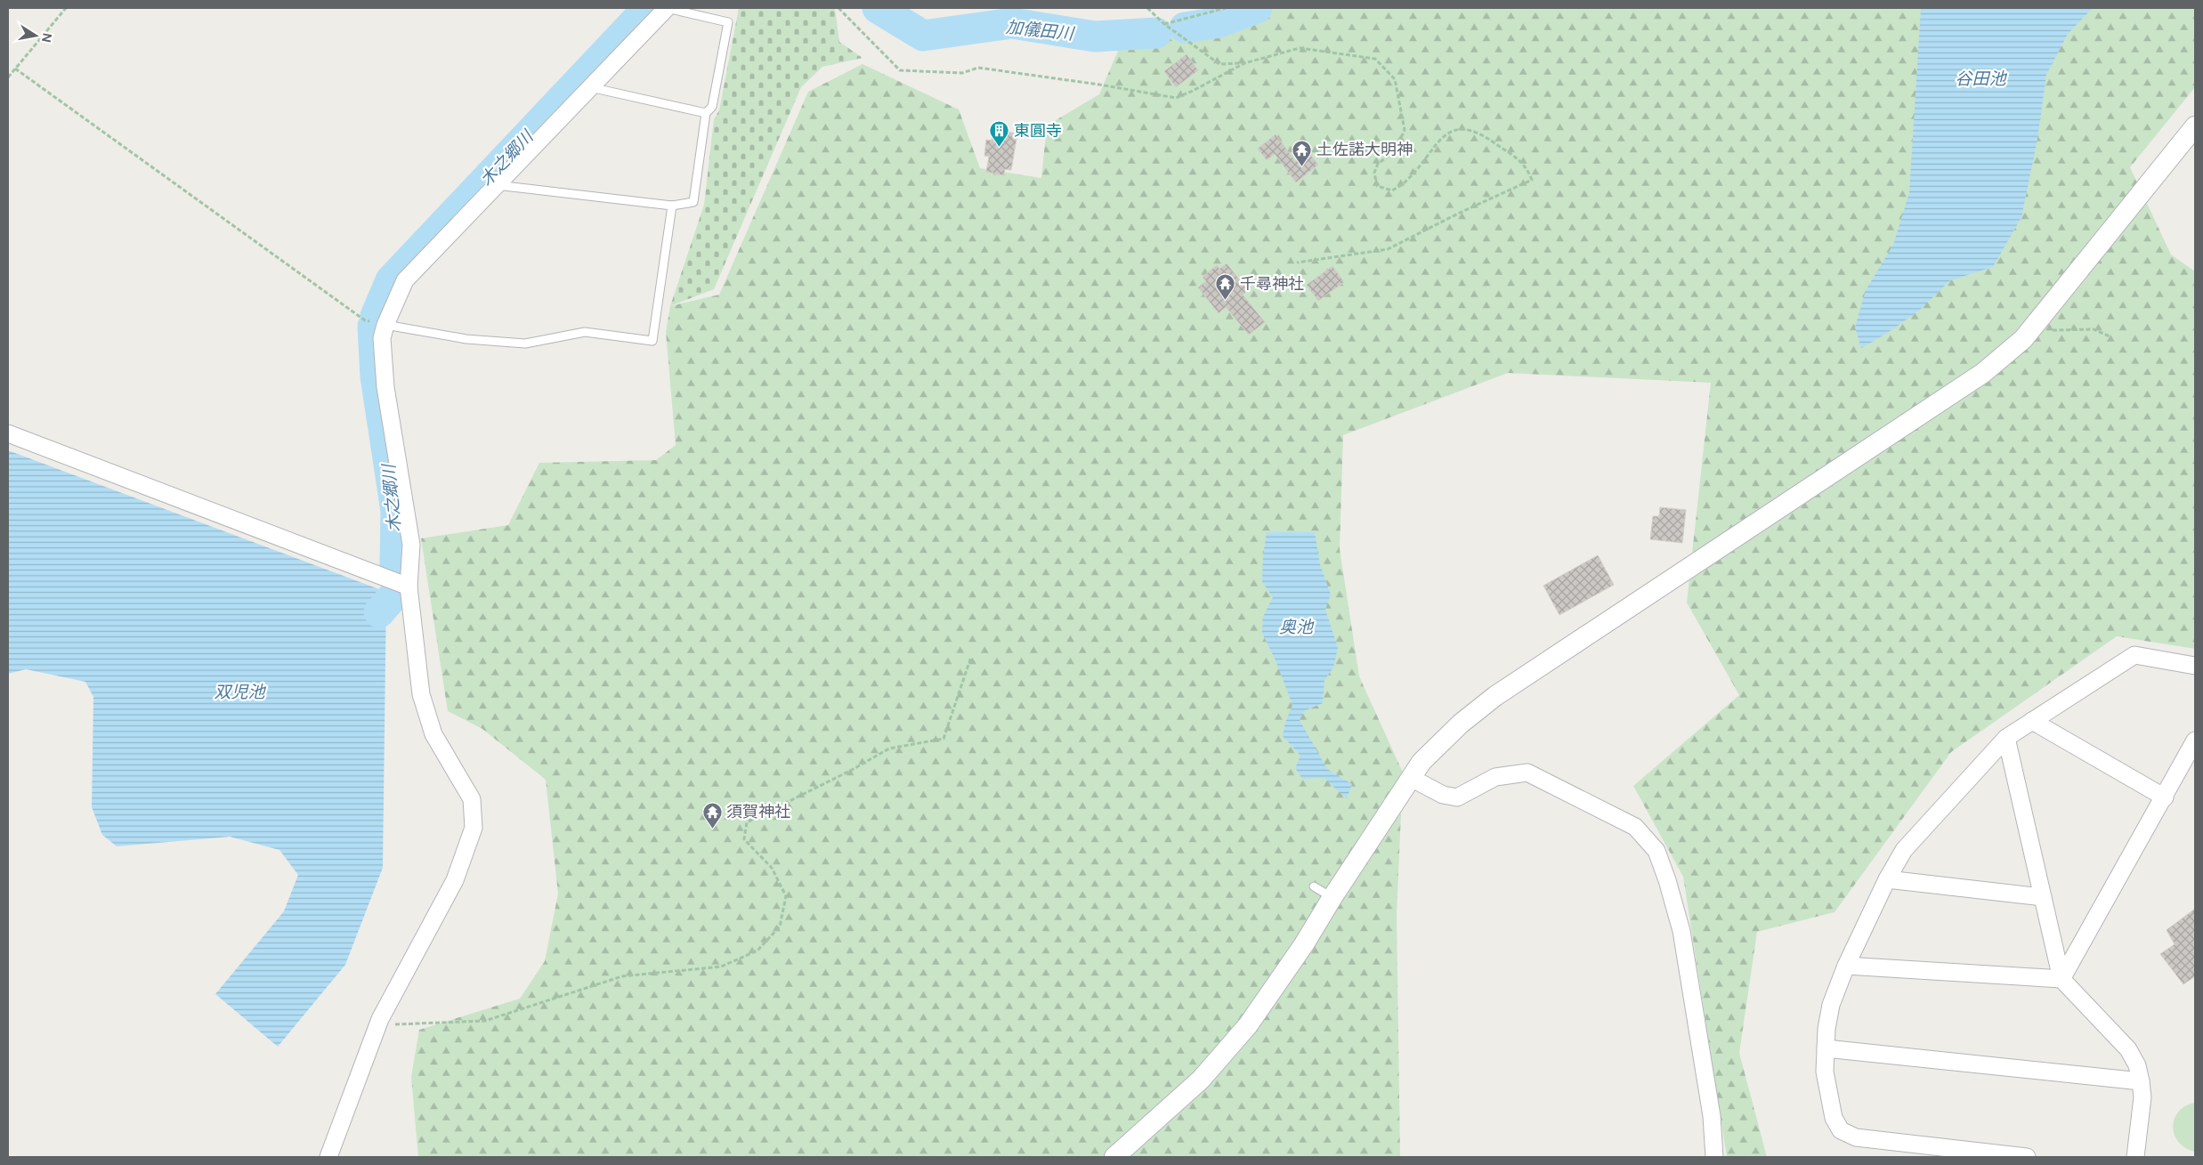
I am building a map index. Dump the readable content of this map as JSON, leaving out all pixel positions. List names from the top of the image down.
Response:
{
  "water": [
    "加儀田川",
    "谷田池",
    "木之郷川",
    "奥池",
    "双児池"
  ],
  "places": {
    "building": ["東圓寺"],
    "temple": ["土佐諾大明神", "千尋神社", "須賀神社"]
  },
  "north": "right"
}
